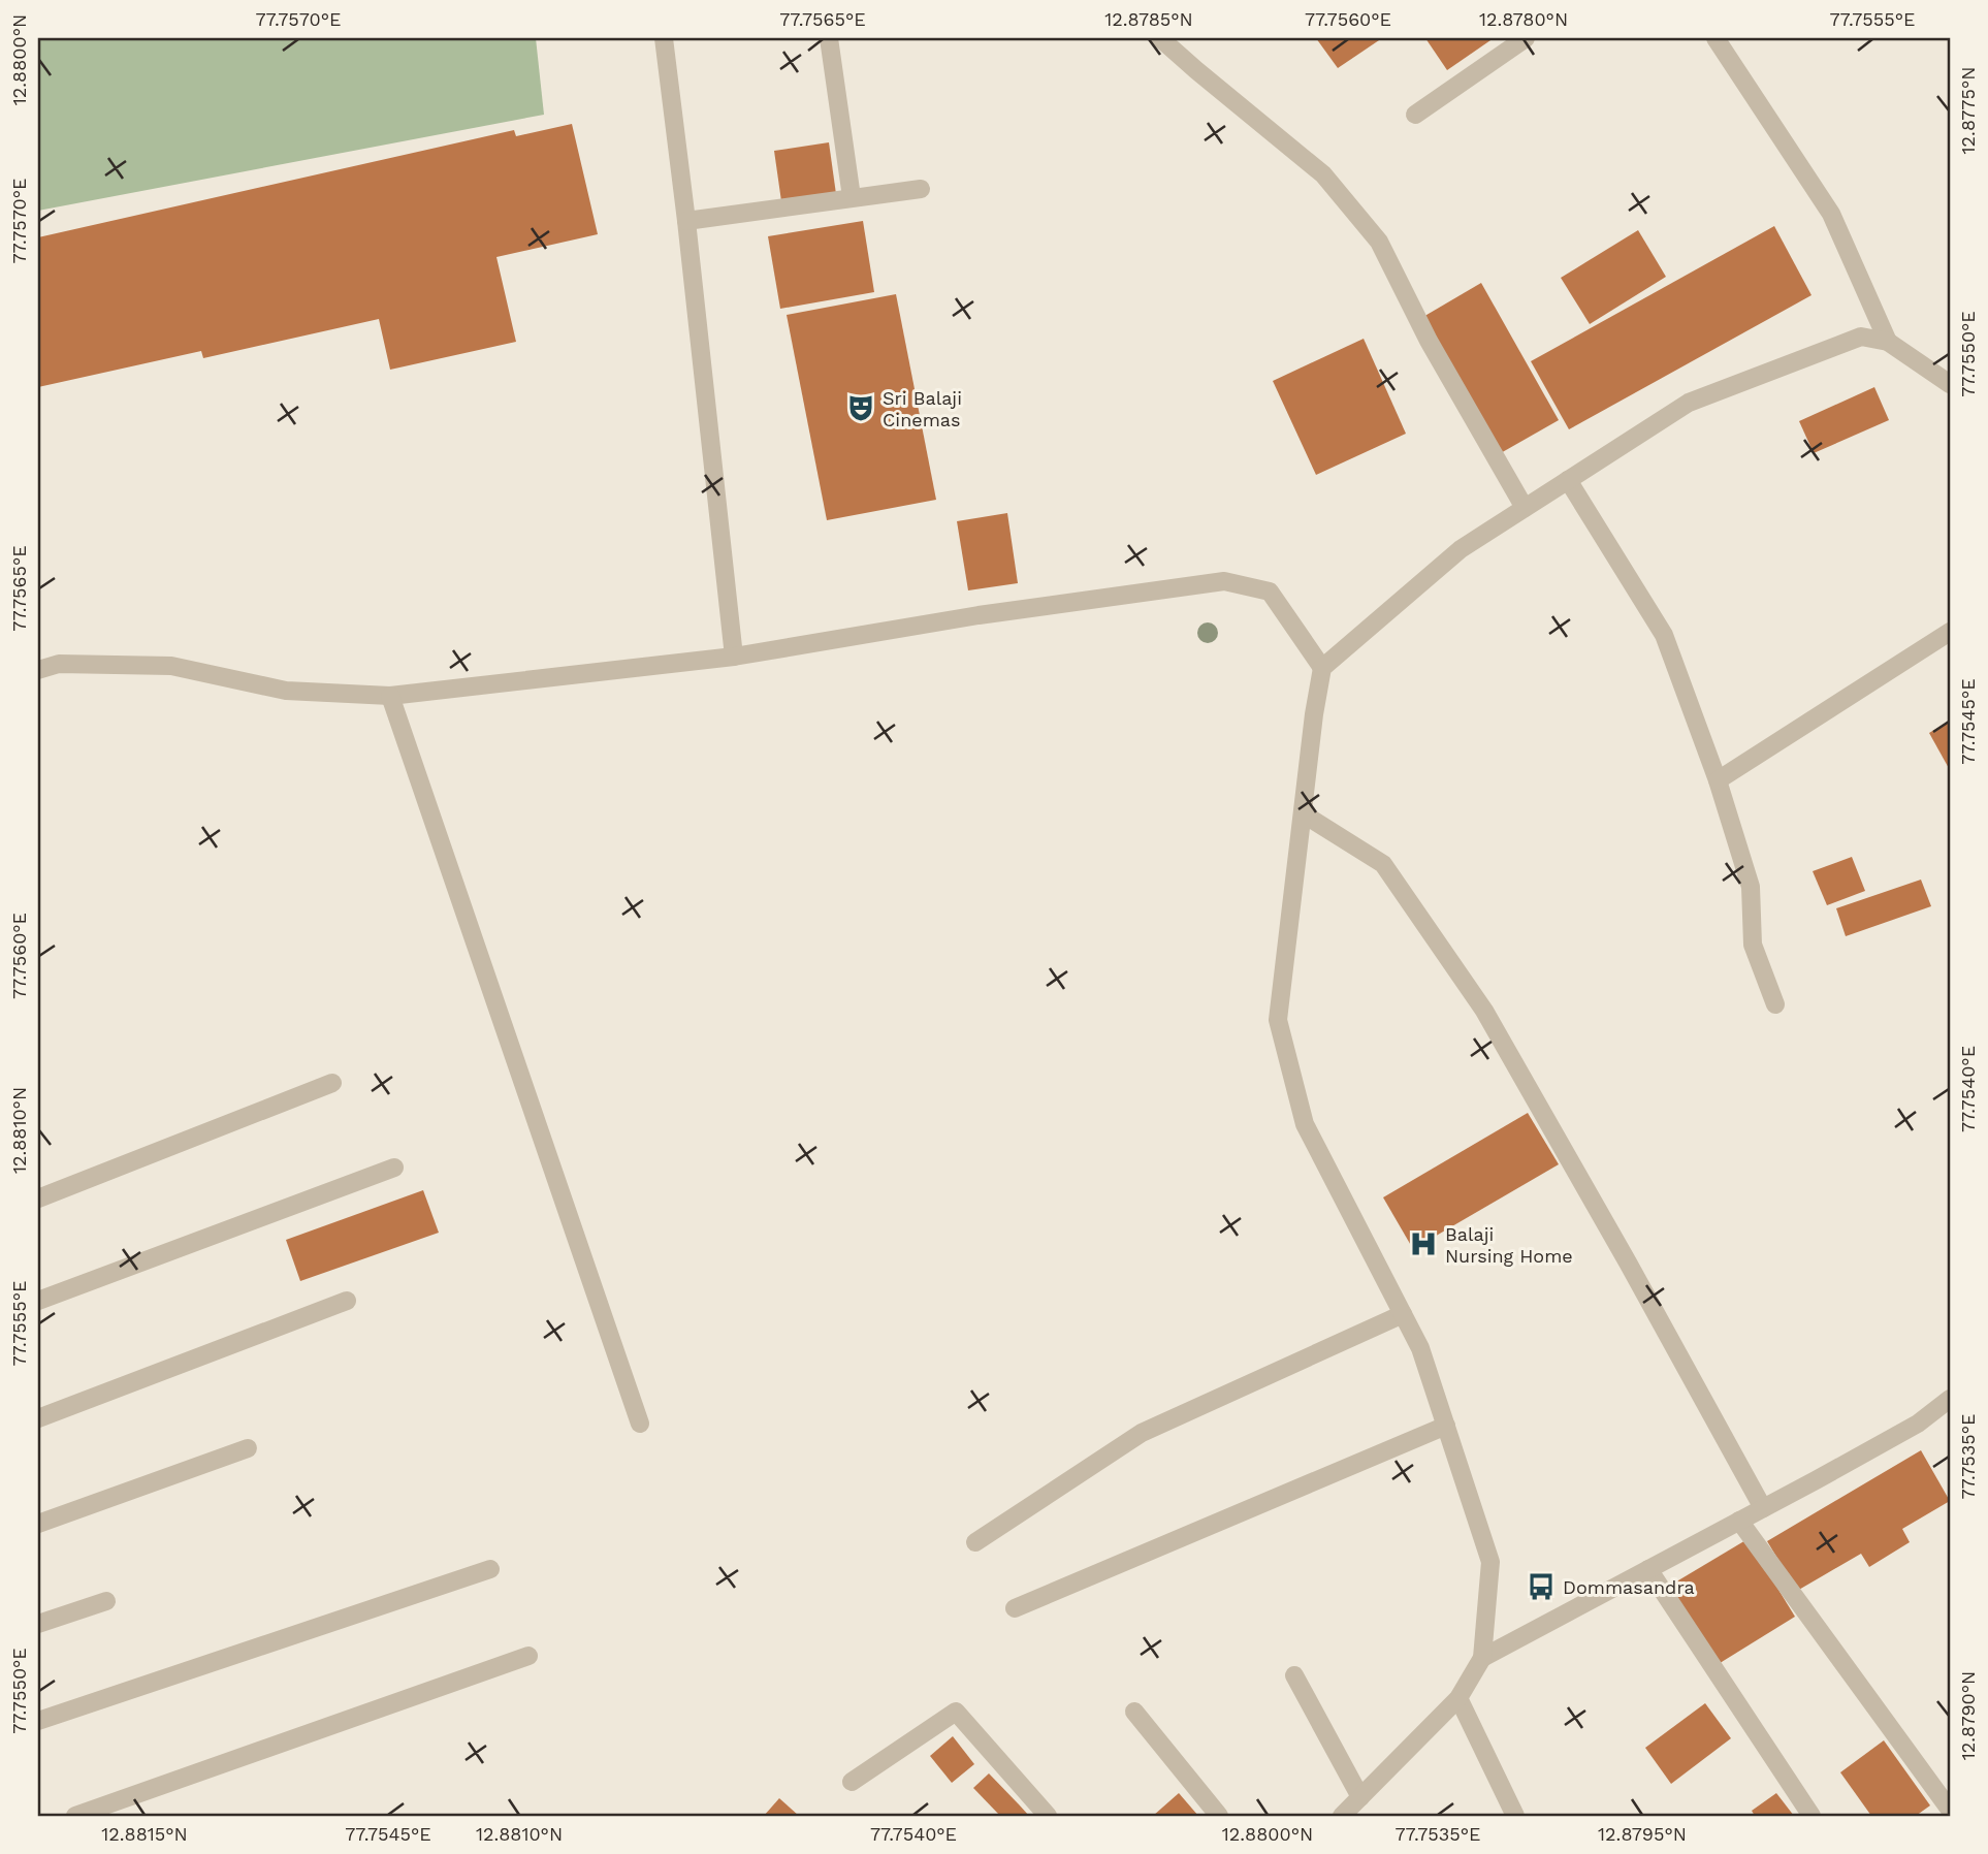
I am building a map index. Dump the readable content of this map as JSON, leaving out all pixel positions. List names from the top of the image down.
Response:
{
  "places": {
    "theatre": ["Sri Balaji Cinemas"],
    "hospital": ["Balaji Nursing Home"],
    "bus stop": ["Dommasandra"]
  },
  "coordinates": [
    "77.7570°E",
    "77.7565°E",
    "12.8785°N",
    "77.7560°E",
    "12.8780°N",
    "77.7555°E",
    "12.8800°N",
    "12.8775°N",
    "77.7550°E",
    "77.7545°E",
    "77.7540°E",
    "12.8810°N",
    "77.7535°E",
    "12.8790°N",
    "12.8815°N",
    "12.8795°N"
  ]
}
